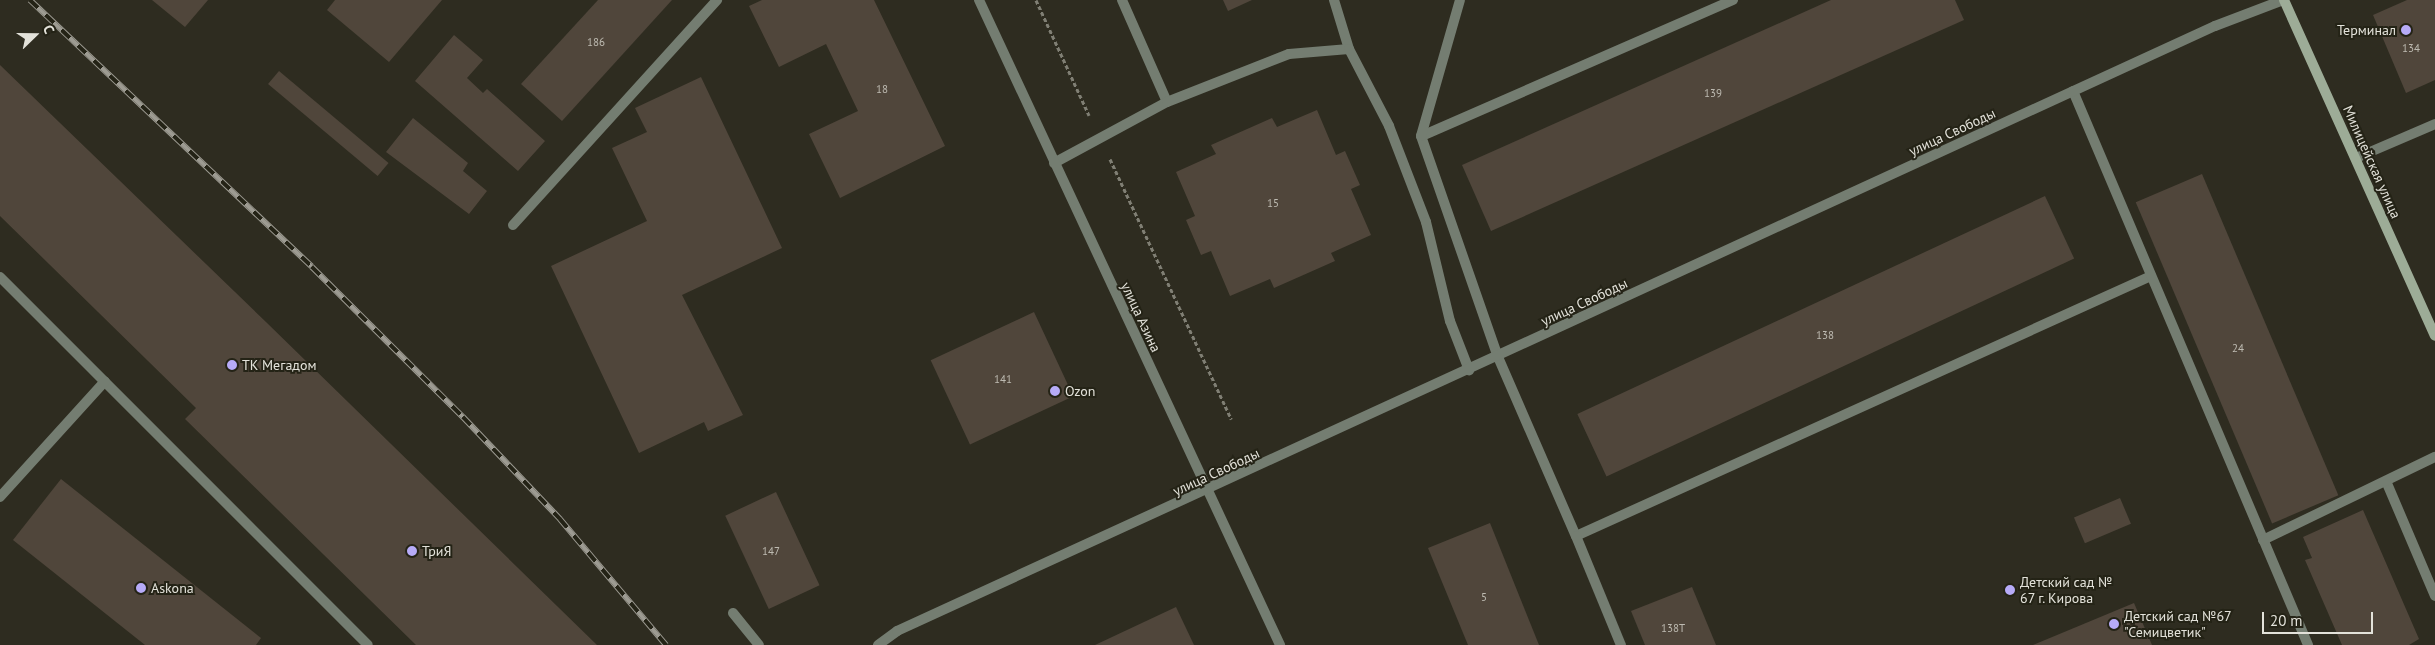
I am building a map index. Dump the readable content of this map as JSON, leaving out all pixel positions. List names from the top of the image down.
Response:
{
  "streets": {
    "street": ["улица Свободы", "Милицейская улица", "улица Азина"]
  },
  "crossings": [
    ["улица Свободы", "Милицейская улица"],
    ["улица Свободы", "улица Азина"]
  ],
  "places": [
    "Терминал",
    "ТК Мегадом",
    "Ozon",
    "ТриЯ",
    "Askona",
    "Детский сад № 67 г. Кирова",
    "Детский сад №67 \"Семицветик\""
  ],
  "house_numbers": [
    "186",
    "134",
    "18",
    "139",
    "15",
    "138",
    "24",
    "141",
    "147",
    "5",
    "138Т"
  ],
  "scale_bar": "20 m",
  "north": "right"
}
